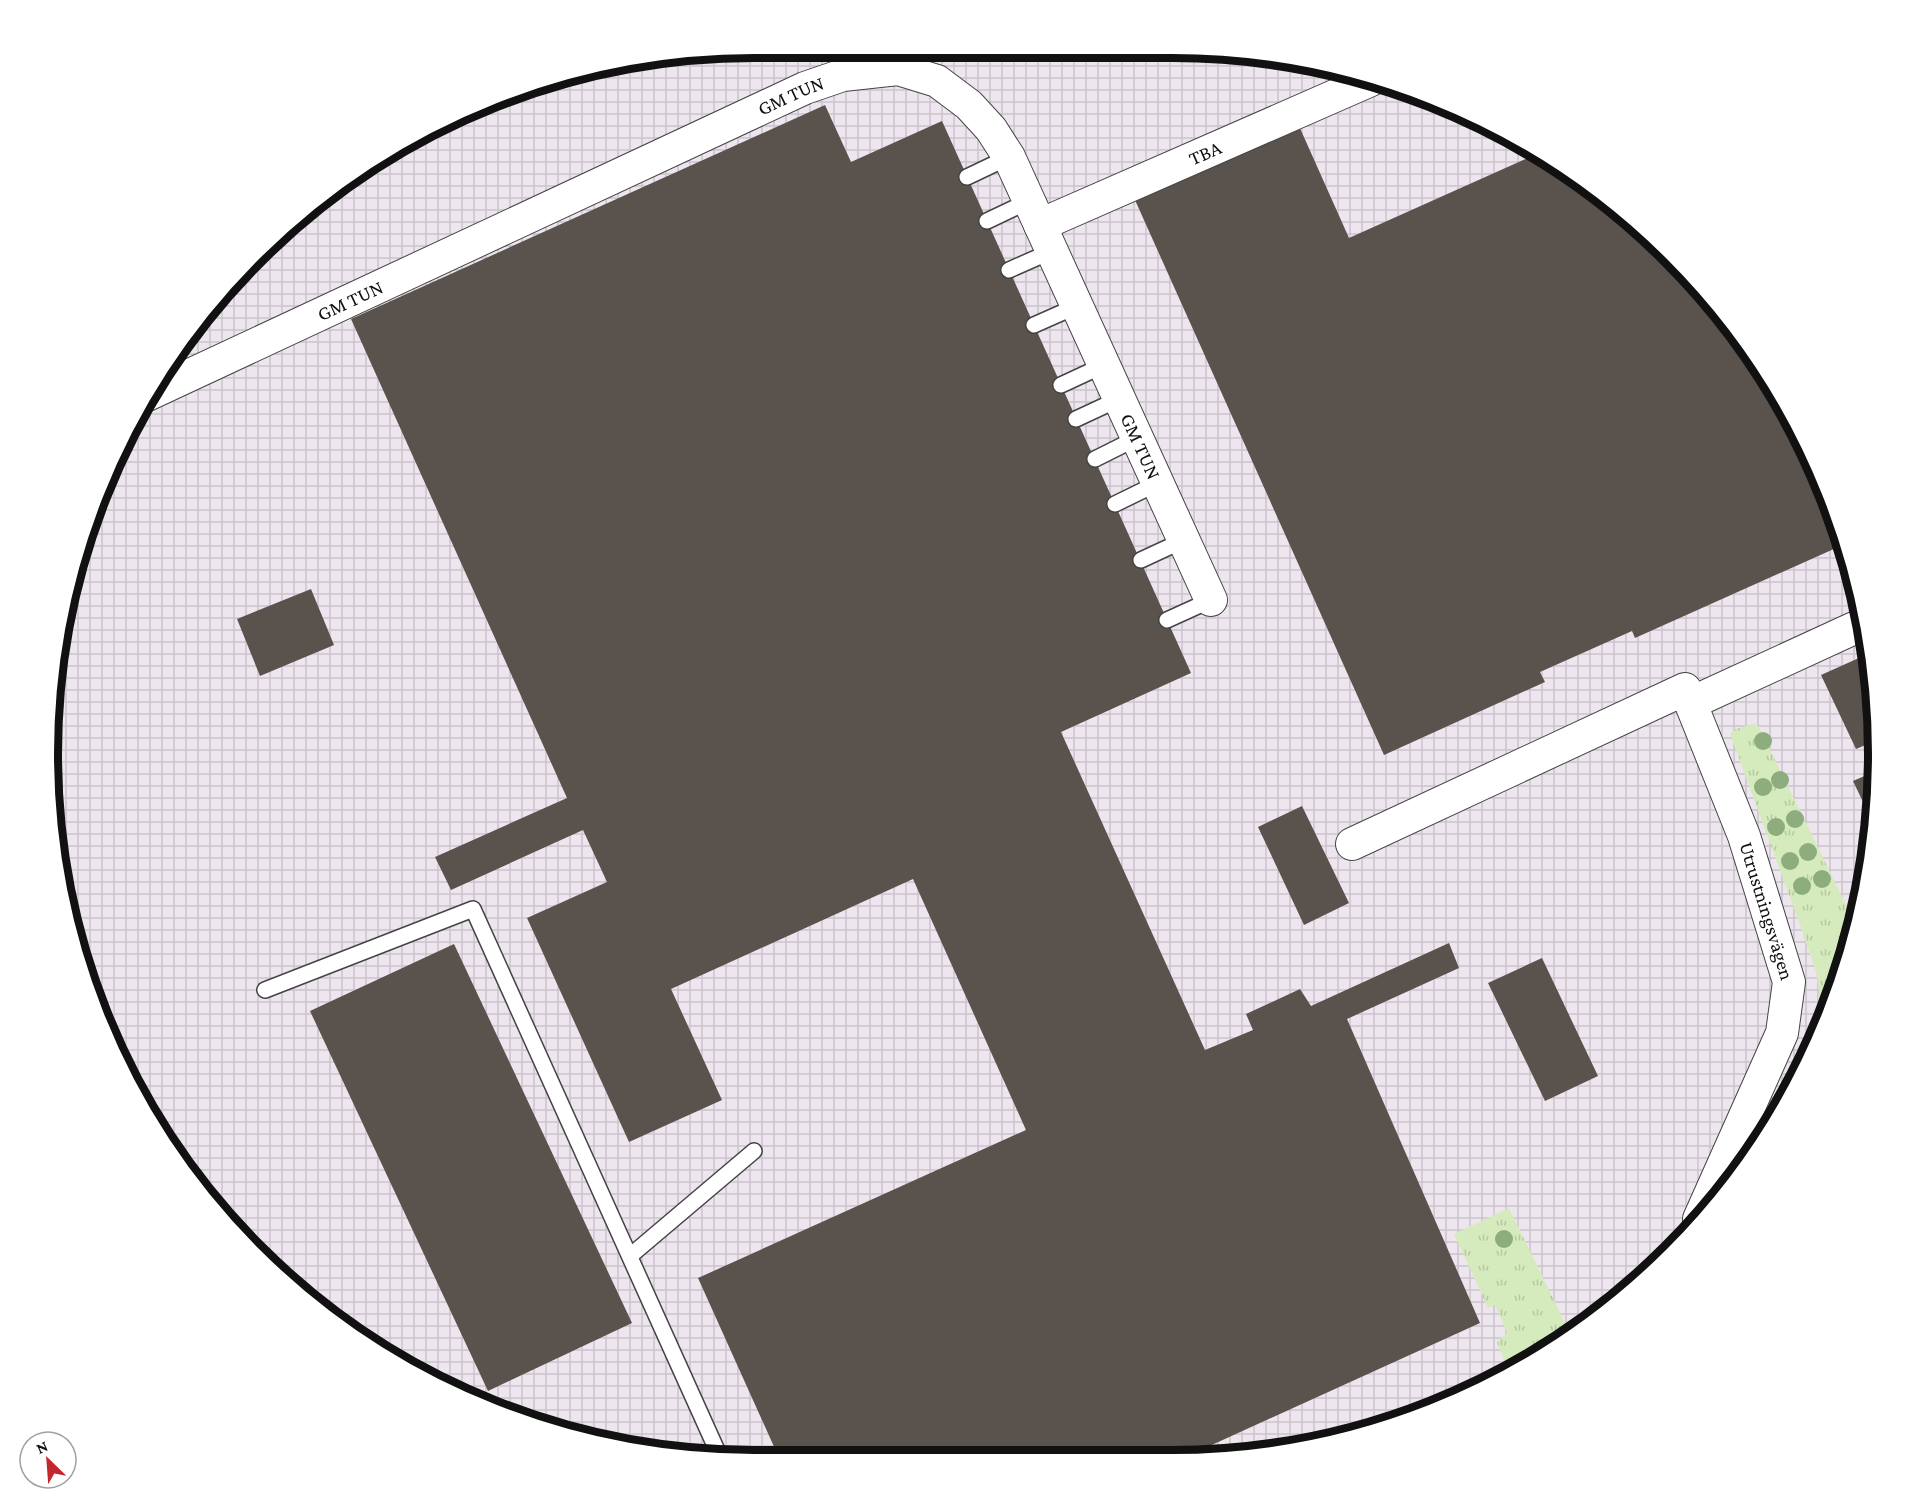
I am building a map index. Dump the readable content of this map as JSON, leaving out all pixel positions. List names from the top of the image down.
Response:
{
  "streets": {
    "street": ["GM TUN", "TBA", "Utrustningsvägen"]
  },
  "crossings": [
    ["GM TUN", "TBA"]
  ],
  "north": "top left"
}
